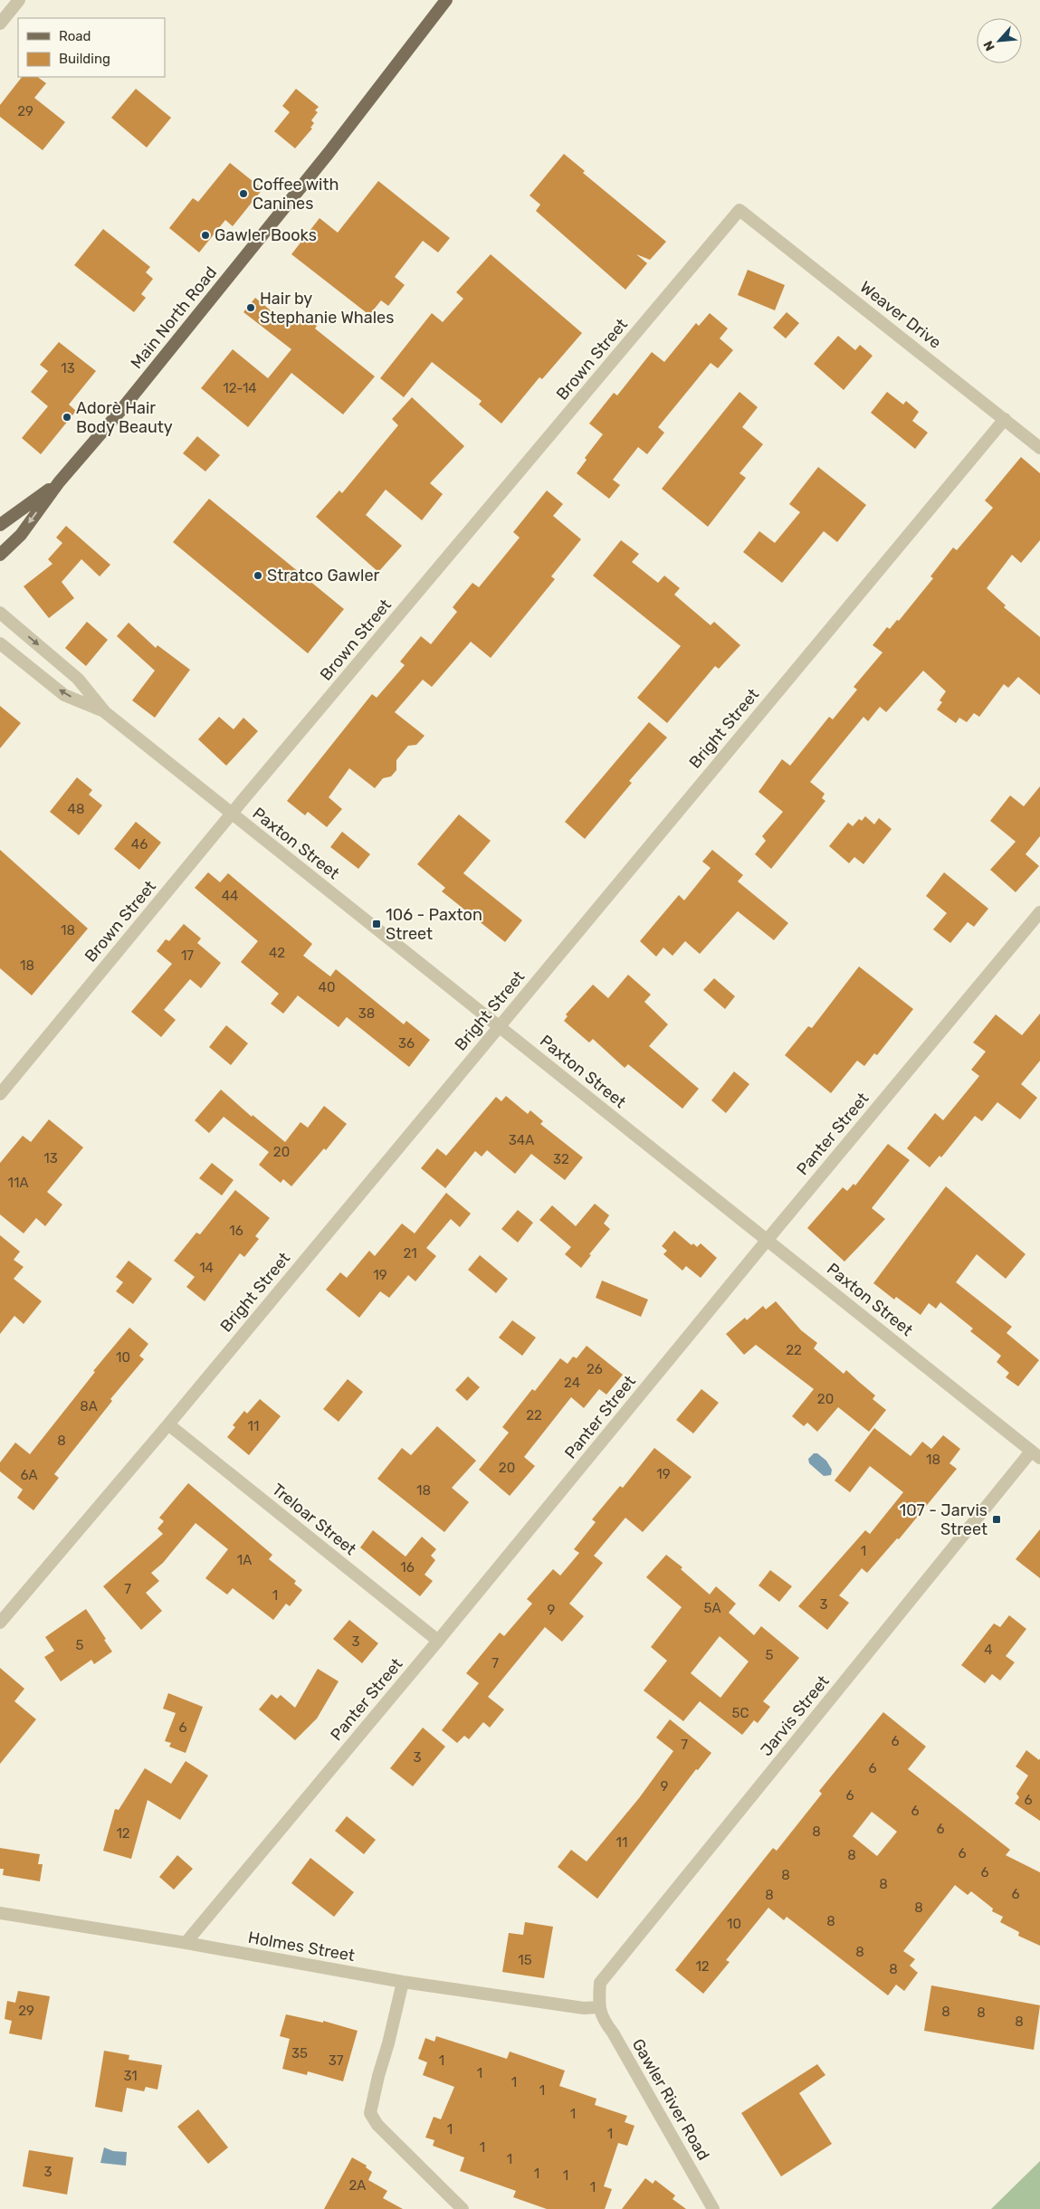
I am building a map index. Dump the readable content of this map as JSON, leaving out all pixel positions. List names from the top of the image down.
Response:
{
  "streets": {
    "main road": ["Main North Road"],
    "street": [
      "Weaver Drive",
      "Brown Street",
      "Bright Street",
      "Paxton Street",
      "Panter Street",
      "Treloar Street",
      "Jarvis Street",
      "Holmes Street",
      "Gawler River Road"
    ]
  },
  "crossings": [
    ["Weaver Drive", "Brown Street"],
    ["Weaver Drive", "Bright Street"],
    ["Brown Street", "Paxton Street"],
    ["Bright Street", "Paxton Street"],
    ["Bright Street", "Treloar Street"],
    ["Paxton Street", "Panter Street"],
    ["Paxton Street", "Jarvis Street"],
    ["Panter Street", "Treloar Street"],
    ["Panter Street", "Holmes Street"],
    ["Jarvis Street", "Holmes Street"],
    ["Jarvis Street", "Gawler River Road"],
    ["Holmes Street", "Gawler River Road"]
  ],
  "places": {
    "other": [
      "Coffee with Canines",
      "Gawler Books",
      "Hair by Stephanie Whales",
      "Adorè Hair Body Beauty",
      "Stratco Gawler"
    ],
    "transit": ["106 - Paxton Street", "107 - Jarvis Street"]
  },
  "house_numbers": [
    "29",
    "13",
    "12-14",
    "48",
    "46",
    "44",
    "18",
    "42",
    "17",
    "18",
    "40",
    "38",
    "36",
    "34A",
    "20",
    "13",
    "32",
    "11A",
    "16",
    "21",
    "14",
    "19",
    "22",
    "10",
    "26",
    "24",
    "20",
    "8A",
    "22",
    "11",
    "8",
    "18",
    "20",
    "19",
    "6A",
    "18",
    "1",
    "1A",
    "16",
    "7",
    "1",
    "3",
    "5A",
    "9",
    "3",
    "5",
    "4",
    "5",
    "7",
    "5C",
    "6",
    "6",
    "7",
    "3",
    "6",
    "9",
    "6",
    "6",
    "6",
    "6",
    "8",
    "12",
    "11",
    "6",
    "8",
    "6",
    "8",
    "8",
    "6",
    "8",
    "8",
    "8",
    "10",
    "8",
    "15",
    "12",
    "8",
    "29",
    "8",
    "8",
    "8",
    "35",
    "37",
    "1",
    "1",
    "31",
    "1",
    "1",
    "1",
    "1",
    "1",
    "1",
    "1",
    "3",
    "1",
    "1",
    "2A",
    "1"
  ],
  "legend": ["Road", "Building"],
  "north": "bottom left"
}
